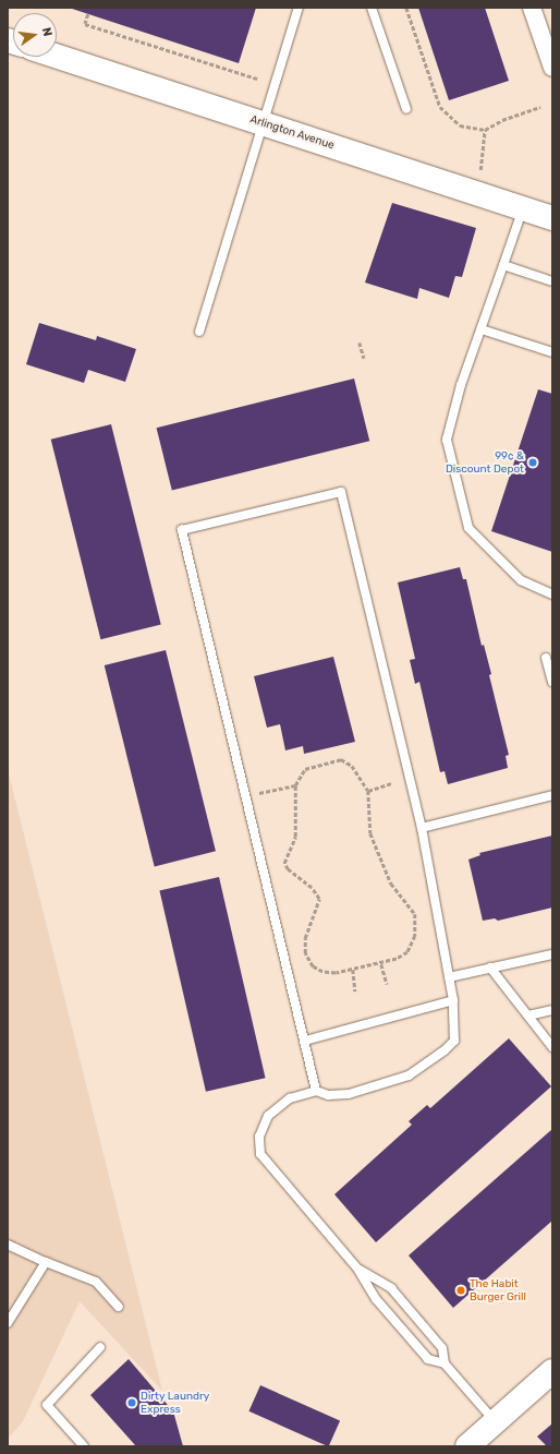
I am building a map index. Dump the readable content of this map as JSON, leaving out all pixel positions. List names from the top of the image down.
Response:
{
  "streets": {
    "street": ["Arlington Avenue"]
  },
  "places": ["99¢ & Discount Depot", "The Habit Burger Grill", "Dirty Laundry Express"],
  "north": "right"
}
